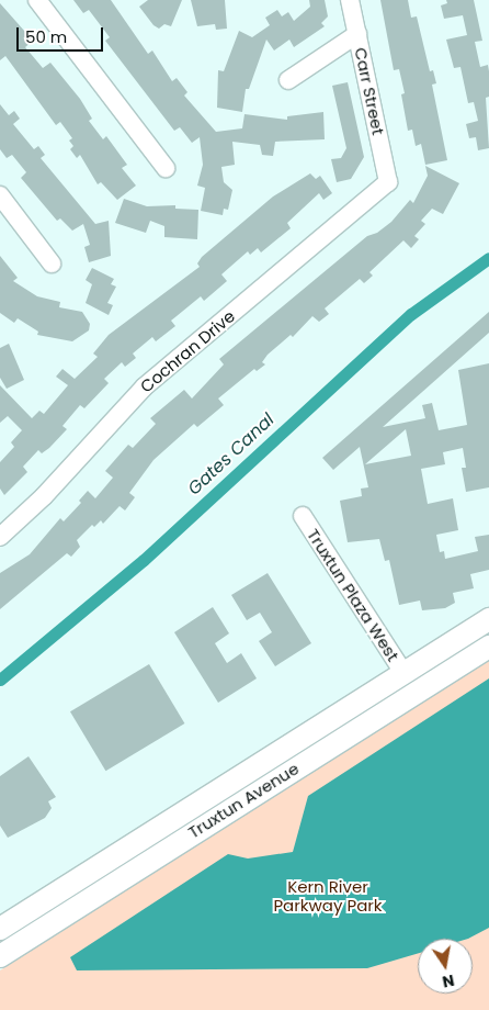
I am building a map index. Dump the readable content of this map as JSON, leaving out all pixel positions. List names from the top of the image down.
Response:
{
  "streets": {
    "main road": ["Truxtun Avenue"],
    "street": ["Carr Street", "Cochran Drive", "Truxtun Plaza West"]
  },
  "crossings": [
    ["Carr Street", "Cochran Drive"],
    ["Truxtun Plaza West", "Truxtun Avenue"]
  ],
  "water": ["Gates Canal"],
  "parks": ["Kern River Parkway Park"],
  "scale_bar": "50 m",
  "north": "bottom"
}
